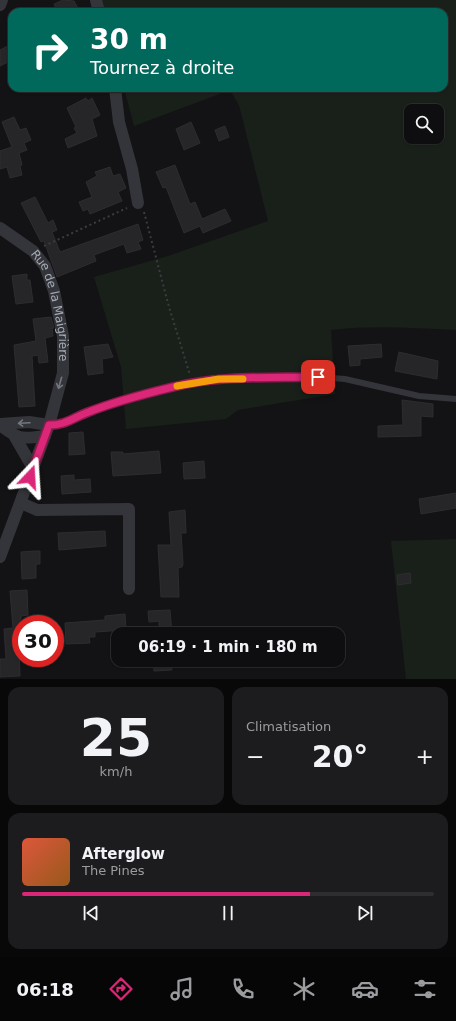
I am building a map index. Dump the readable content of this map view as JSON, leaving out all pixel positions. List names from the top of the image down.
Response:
{
  "streets": {
    "street": ["Rue de la Maigrière"]
  },
  "one_way": ["Rue de la Maigrière"],
  "page": {
    "turn": ["30 m", "Tournez à droite"],
    "limit": "30",
    "trip": "06:19 · 1 min · 180 m",
    "tile": [
      ["25", "km/h"],
      "Climatisation"
    ],
    "heat": ["−", "20°", "+"],
    "song": ["Afterglow", "The Pines"],
    "tabs": "06:18"
  }
}
